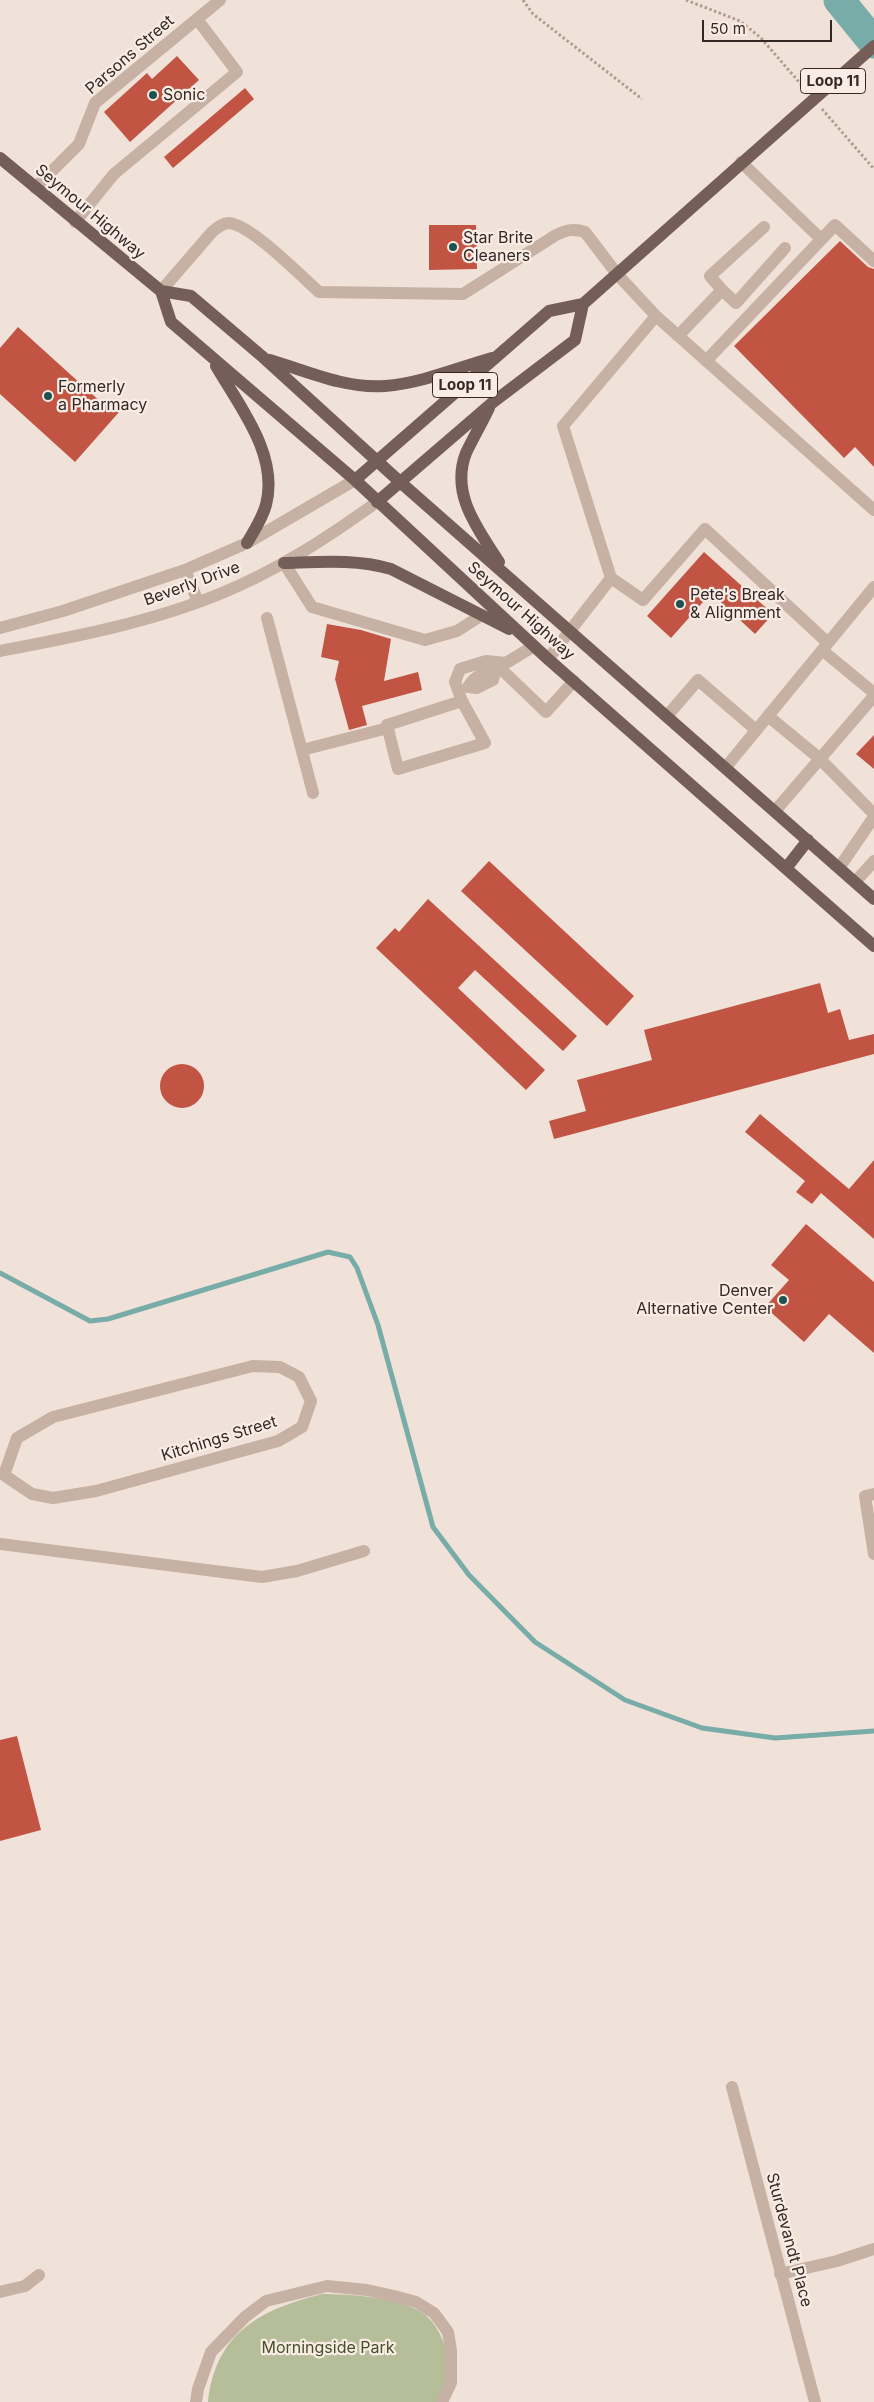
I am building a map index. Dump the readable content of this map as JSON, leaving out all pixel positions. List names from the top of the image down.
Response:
{
  "streets": {
    "main road": ["Loop 11", "Seymour Highway"],
    "street": [
      "Parsons Street",
      "Beverly Drive",
      "Kitchings Street",
      "Sturdevandt Place"
    ]
  },
  "crossings": [
    ["Parsons Street", "Seymour Highway"],
    ["Loop 11", "Seymour Highway"],
    ["Loop 11", "Beverly Drive"],
    ["Seymour Highway", "Beverly Drive"]
  ],
  "parks": ["Morningside Park"],
  "places": [
    "Sonic",
    "Star Brite Cleaners",
    "Formerly a Pharmacy",
    "Pete's Break & Alignment",
    "Denver Alternative Center"
  ],
  "scale_bar": "50 m"
}
